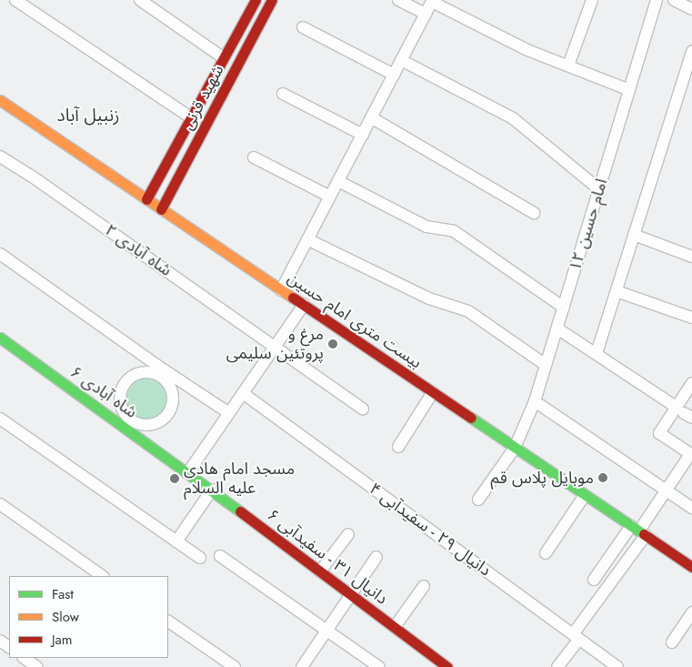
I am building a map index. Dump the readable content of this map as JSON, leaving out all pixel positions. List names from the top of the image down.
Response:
{
  "streets": {
    "main road": [
      "شهید قرنی",
      "بیست متری امام حسین",
      "شاه آبادی ۶",
      "دانیال ۳۱ - سفیدآبی ۶"
    ],
    "street": ["امام حسین ۱۲", "شاه آبادی ۲", "دانیال ۲۹ - سفیدآبی ۴"]
  },
  "crossings": [
    ["شهید قرنی", "بیست متری امام حسین"],
    ["امام حسین ۱۲", "بیست متری امام حسین"],
    ["شاه آبادی ۶", "دانیال ۳۱ - سفیدآبی ۶"]
  ],
  "districts": ["زنبیل آباد"],
  "places": ["مرغ و پروتئین سلیمی", "موبایل پلاس قم", "مسجد امام هادی علیه السلام"],
  "legend": ["Fast", "Slow", "Jam"]
}
